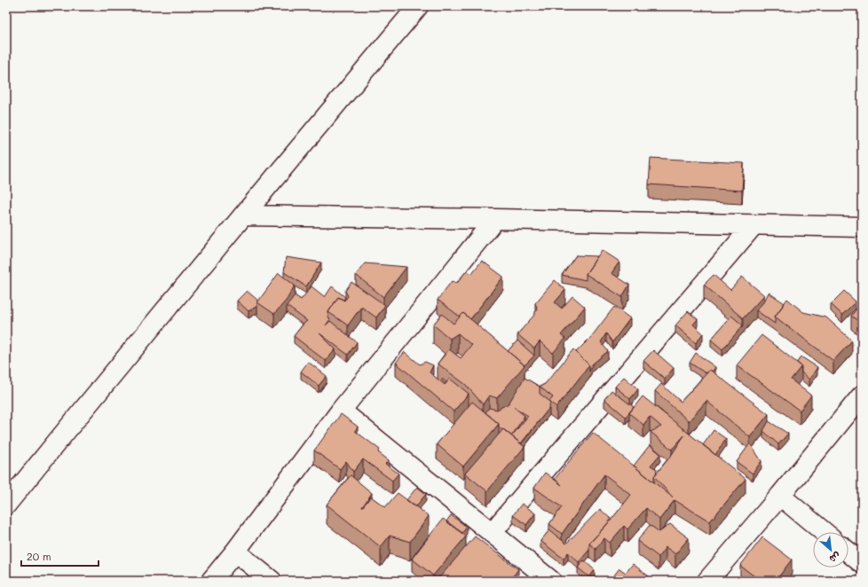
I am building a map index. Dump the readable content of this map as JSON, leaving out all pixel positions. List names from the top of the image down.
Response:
{
  "scale_bar": "20 m",
  "north": "bottom right"
}
